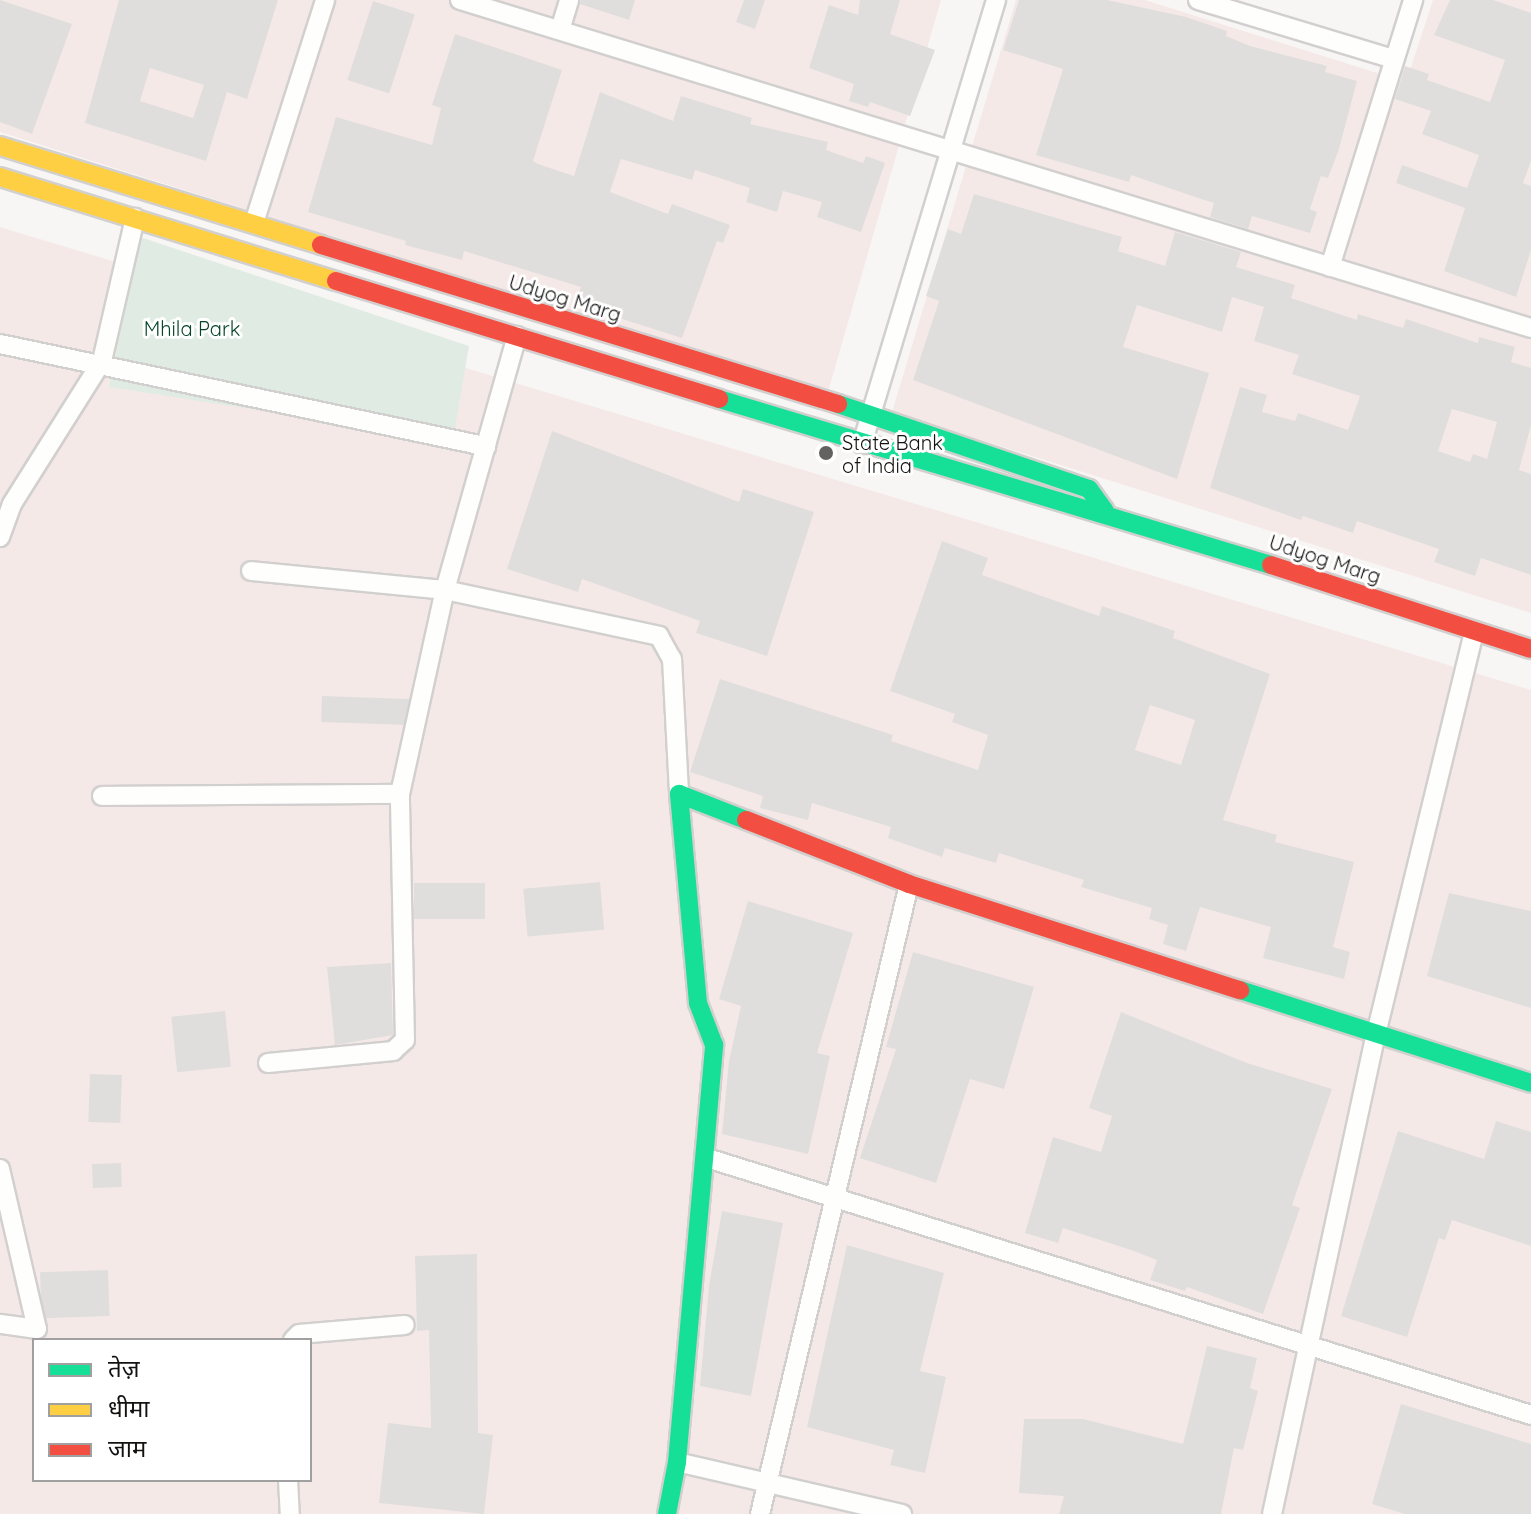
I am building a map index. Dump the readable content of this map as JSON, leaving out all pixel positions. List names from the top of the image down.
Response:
{
  "streets": {
    "street": ["Udyog Marg"]
  },
  "parks": ["Mhila Park"],
  "places": ["State Bank of India"],
  "legend": ["तेज़", "धीमा", "जाम"]
}
